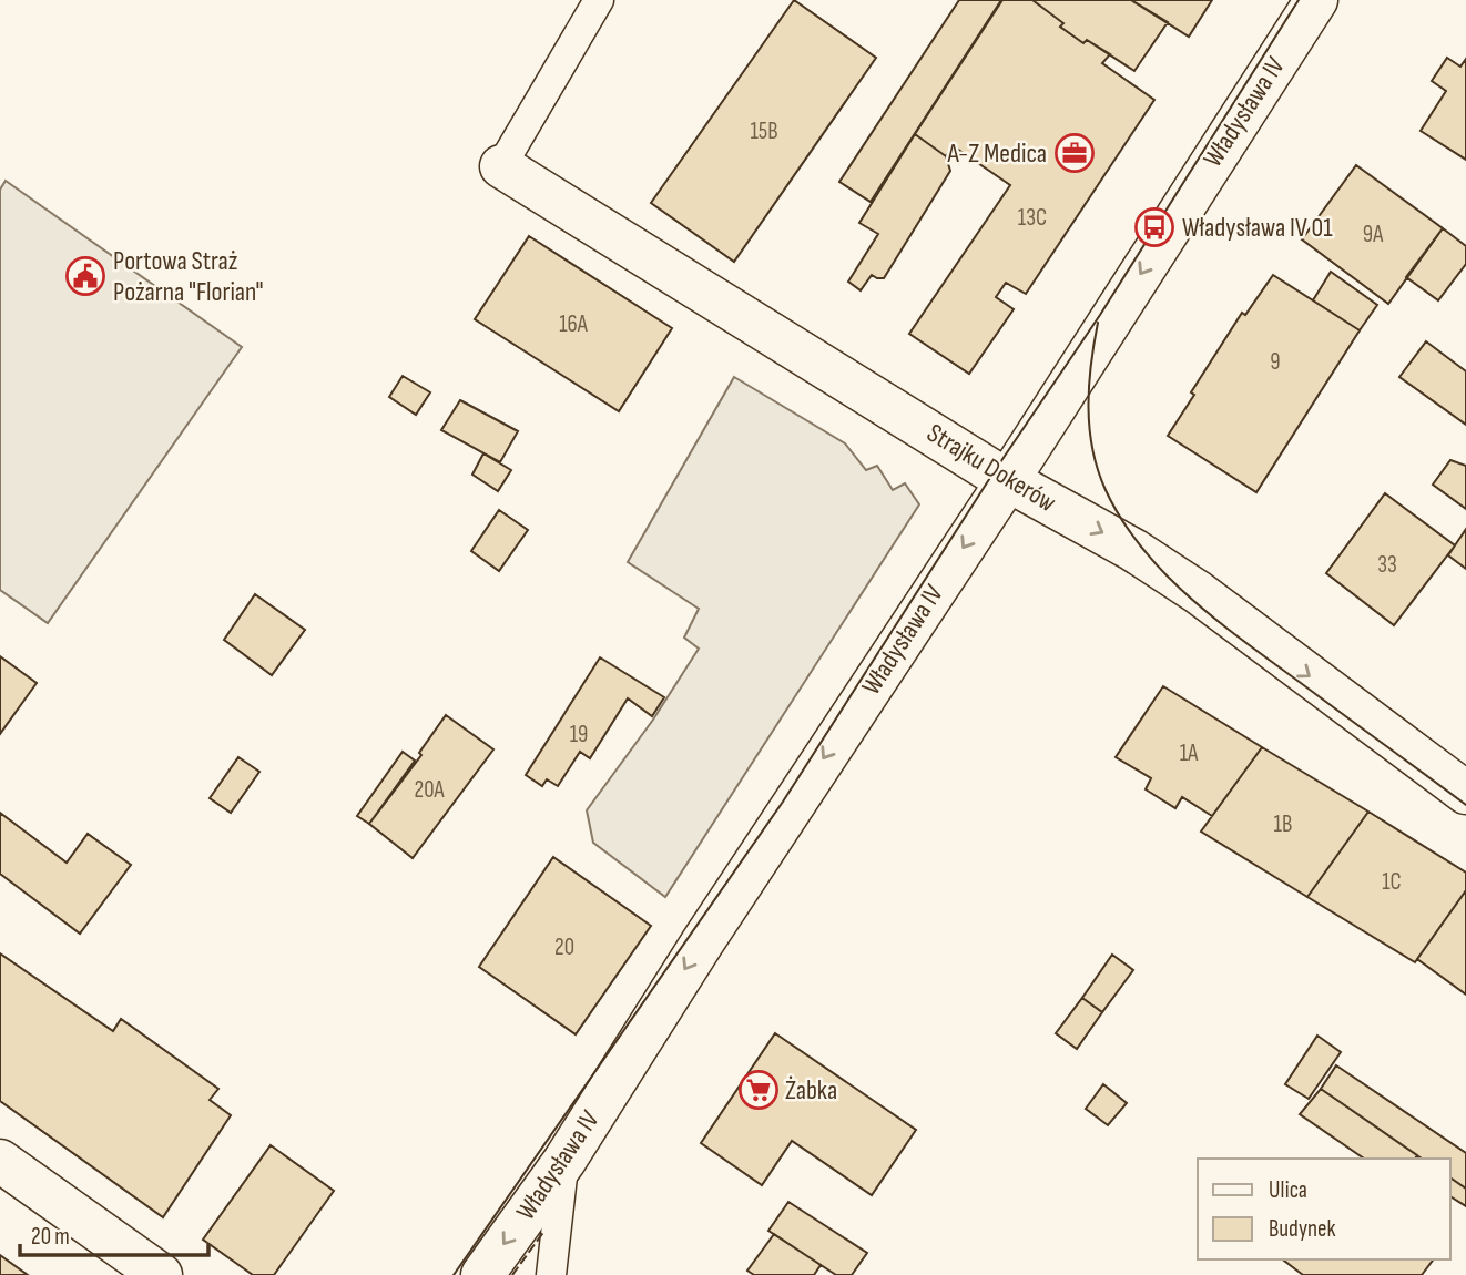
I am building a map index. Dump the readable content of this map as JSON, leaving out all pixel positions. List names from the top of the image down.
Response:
{
  "streets": {
    "street": ["Władysława IV", "Strajku Dokerów"]
  },
  "crossings": [
    ["Władysława IV", "Strajku Dokerów"]
  ],
  "one_way": ["Władysława IV", "Strajku Dokerów"],
  "places": {
    "office": ["A-Z Medica"],
    "bus stop": ["Władysława IV 01"],
    "public building": ["Portowa Straż Pożarna \"Florian\""],
    "supermarket": ["Żabka"]
  },
  "house_numbers": [
    "15B",
    "13C",
    "9A",
    "16A",
    "9",
    "33",
    "19",
    "1A",
    "20A",
    "1B",
    "1C",
    "20"
  ],
  "legend": ["Ulica", "Budynek"],
  "scale_bar": "20 m"
}
